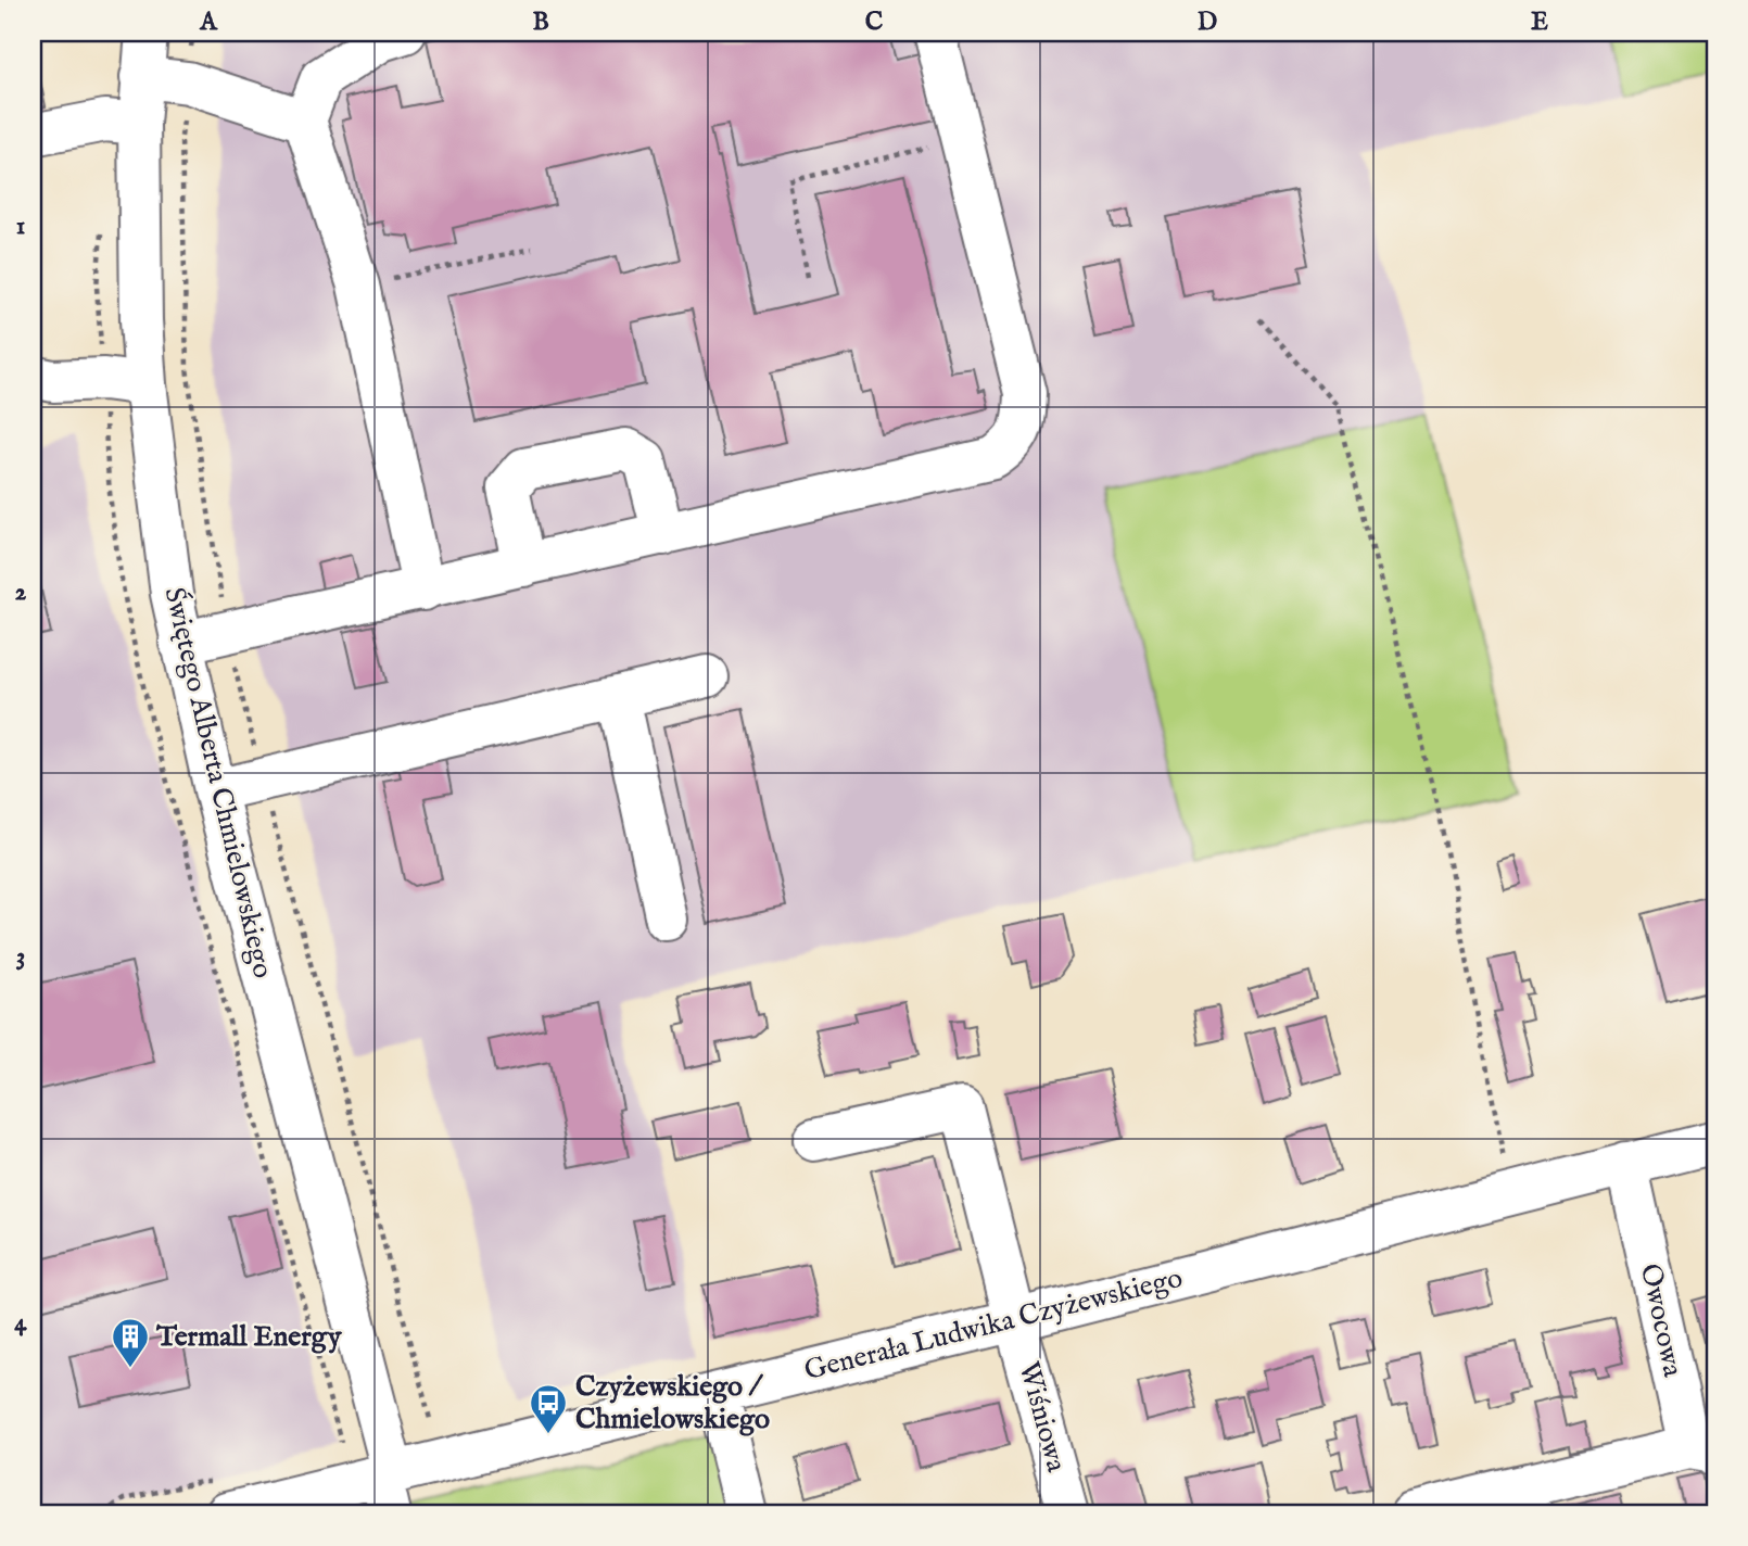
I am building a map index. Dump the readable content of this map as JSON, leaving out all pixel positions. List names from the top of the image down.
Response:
{
  "streets": {
    "street": [
      "Świętego Alberta Chmielowskiego",
      "Owocowa",
      "Generała Ludwika Czyżewskiego",
      "Wiśniowa"
    ]
  },
  "crossings": [
    ["Świętego Alberta Chmielowskiego", "Generała Ludwika Czyżewskiego"],
    ["Owocowa", "Generała Ludwika Czyżewskiego"],
    ["Generała Ludwika Czyżewskiego", "Wiśniowa"]
  ],
  "places": {
    "building": ["Termall Energy"],
    "bus stop": ["Czyżewskiego / Chmielowskiego"]
  },
  "grid": {
    "columns": [
      "A",
      "B",
      "C",
      "D",
      "E"
    ],
    "rows": [
      "1",
      "2",
      "3",
      "4"
    ]
  }
}
